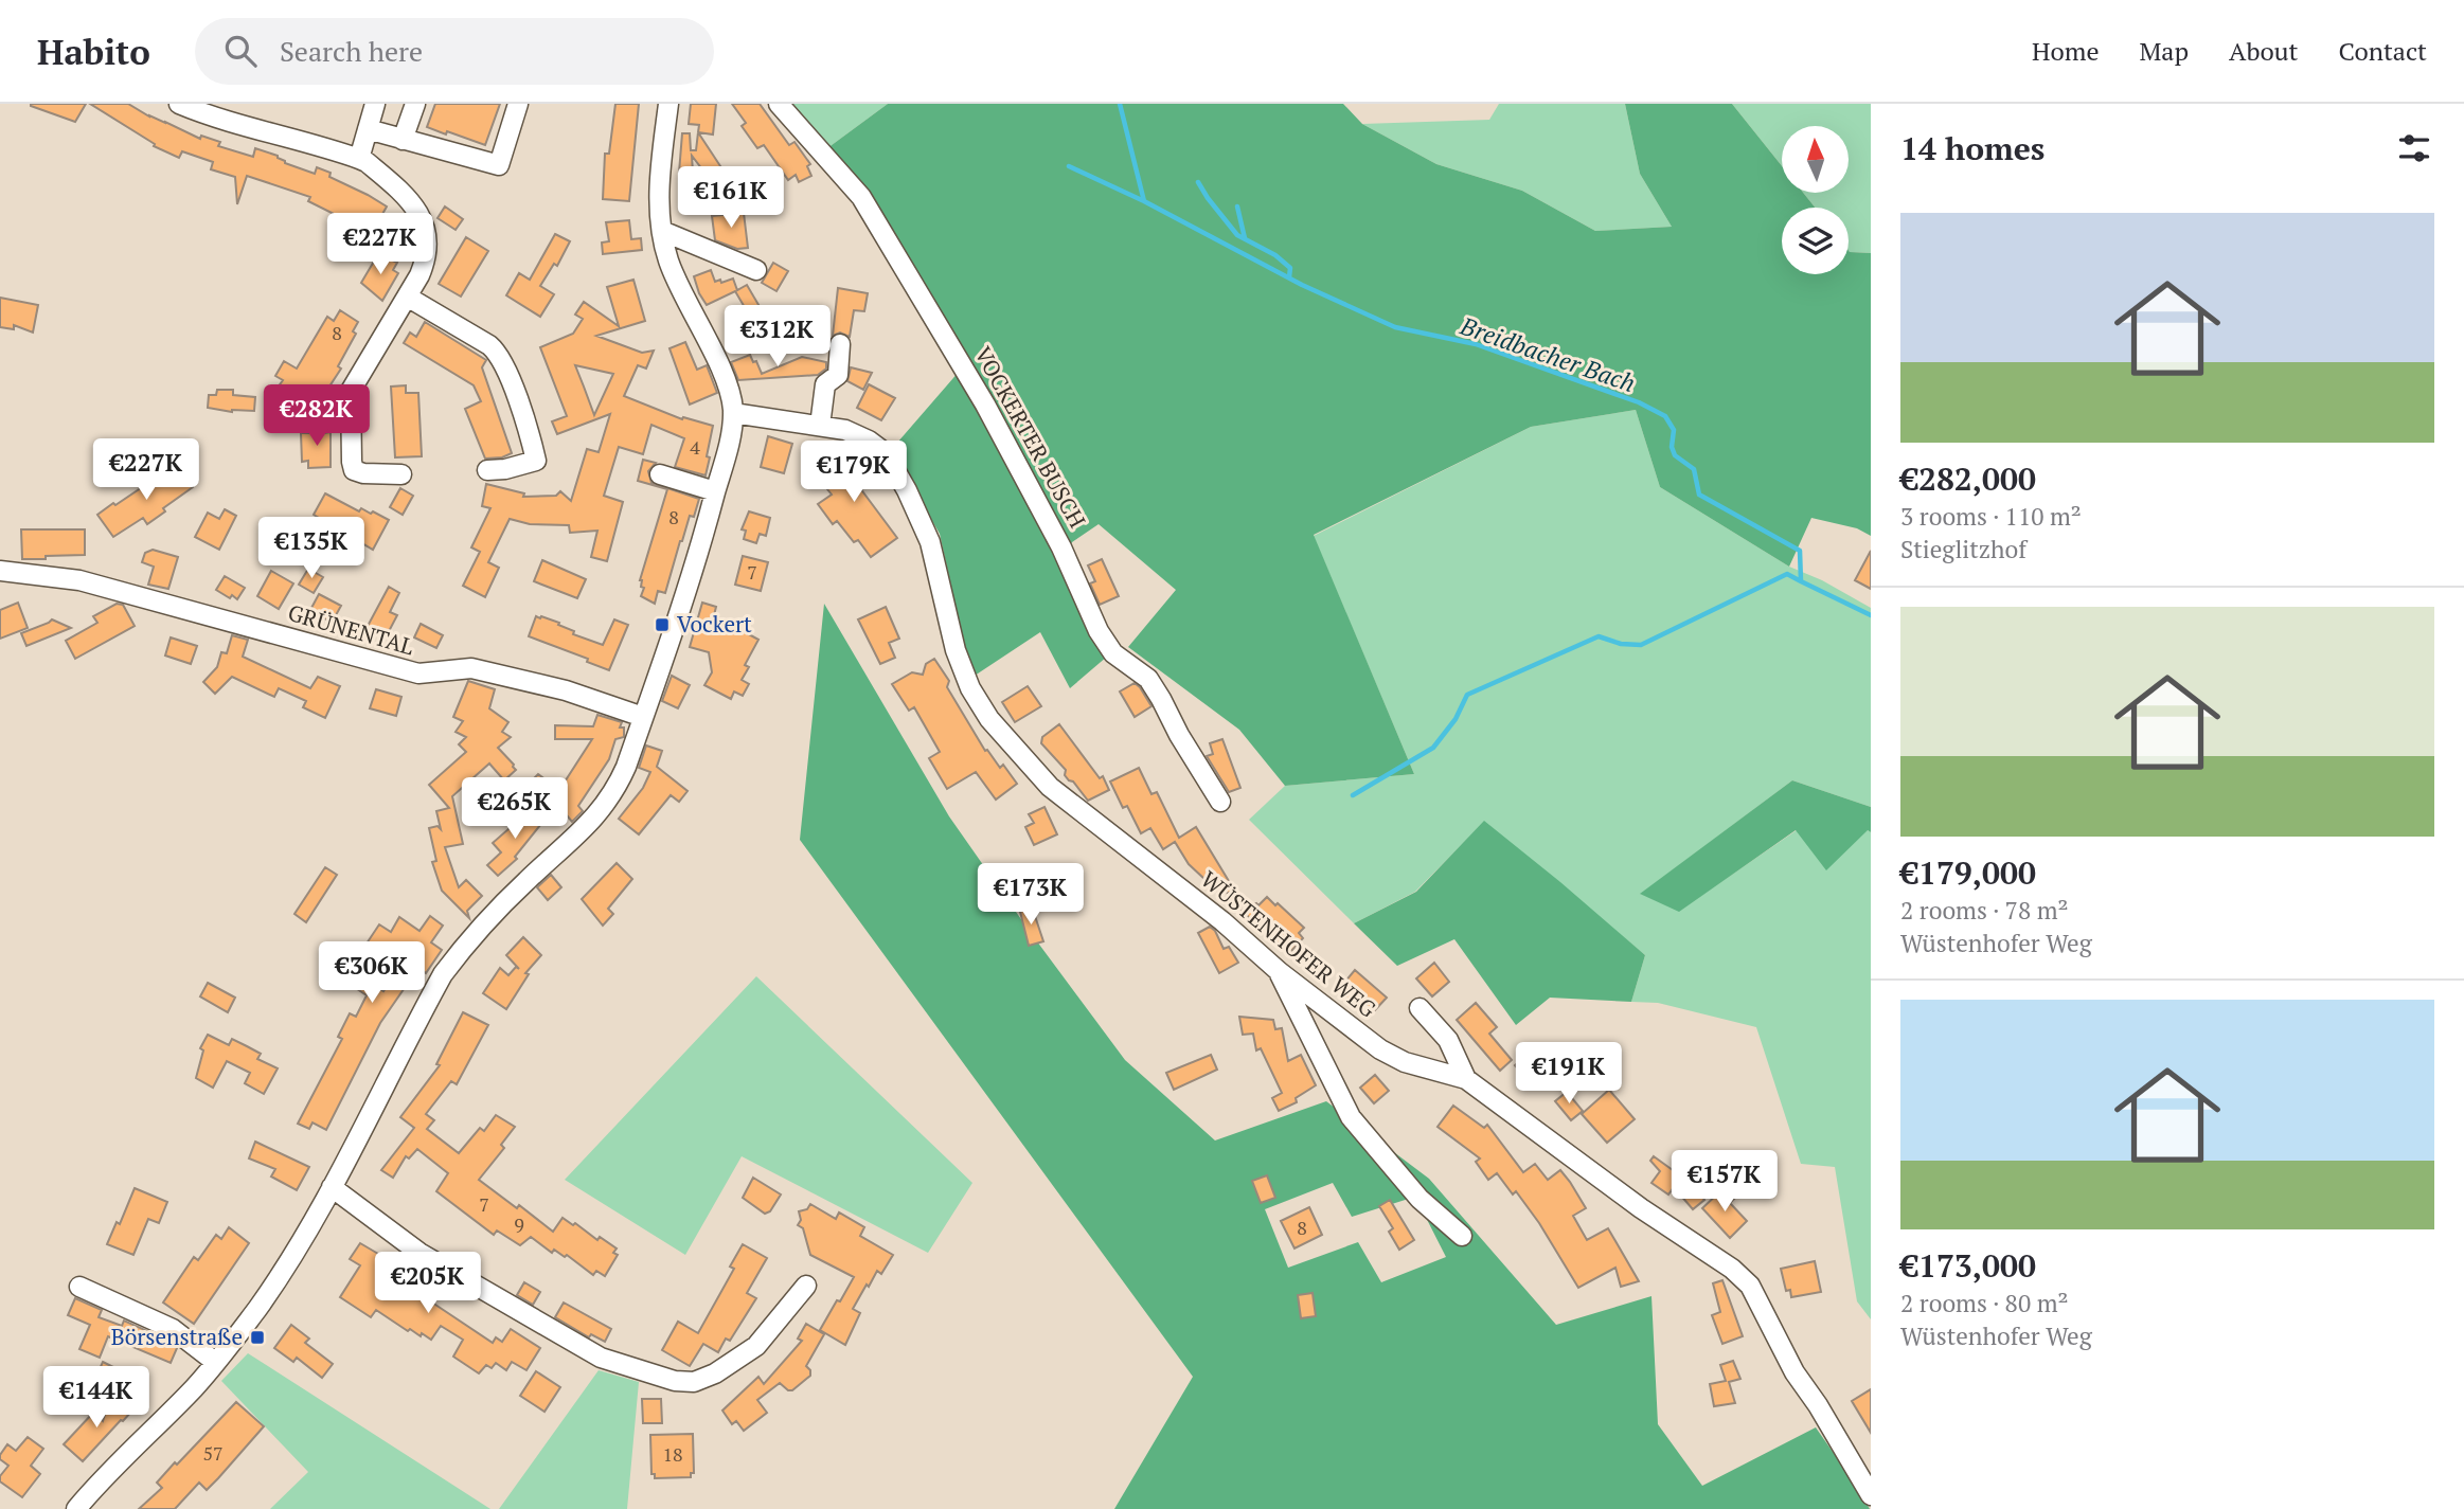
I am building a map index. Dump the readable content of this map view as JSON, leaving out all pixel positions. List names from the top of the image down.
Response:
{
  "streets": {
    "street": ["VOCKERTER BUSCH", "GRÜNENTAL", "WÜSTENHOFER WEG"]
  },
  "water": ["Breidbacher Bach"],
  "places": {
    "transit": ["Vockert", "Börsenstraße"]
  },
  "house_numbers": [
    "8",
    "4",
    "8",
    "7",
    "7",
    "9",
    "8",
    "57",
    "18"
  ],
  "north": "top",
  "page": {
    "header": "Habito",
    "search": "Search here",
    "nav": [
      "Home",
      "Map",
      "About",
      "Contact"
    ],
    "heading": "14 homes",
    "price": [
      "€161K",
      "€227K",
      "€312K",
      "€282K",
      "€227K",
      "€179K",
      "€135K",
      "€265K",
      "€173K",
      "€306K",
      "€191K",
      "€157K",
      "€205K",
      "€144K"
    ],
    "list": [
      {
        "name": "€282,000",
        "note": "3 rooms · 110 m² · Stieglitzhof"
      },
      {
        "name": "€179,000",
        "note": "2 rooms · 78 m² · Wüstenhofer Weg"
      },
      {
        "name": "€173,000",
        "note": "2 rooms · 80 m² · Wüstenhofer Weg"
      }
    ]
  }
}
